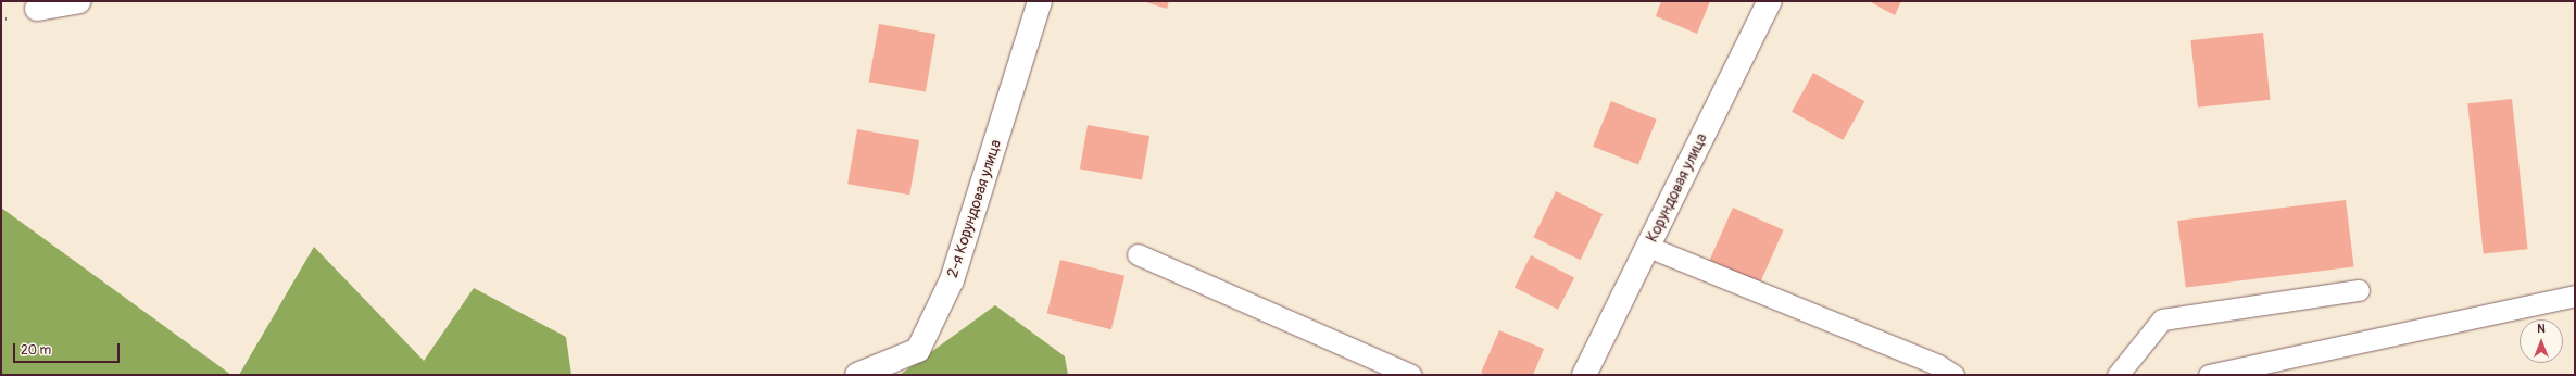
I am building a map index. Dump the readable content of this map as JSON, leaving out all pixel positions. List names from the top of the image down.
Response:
{
  "streets": {
    "street": ["Корундовая улица", "2-я Корундовая улица"]
  },
  "scale_bar": "20 m",
  "north": "top"
}
